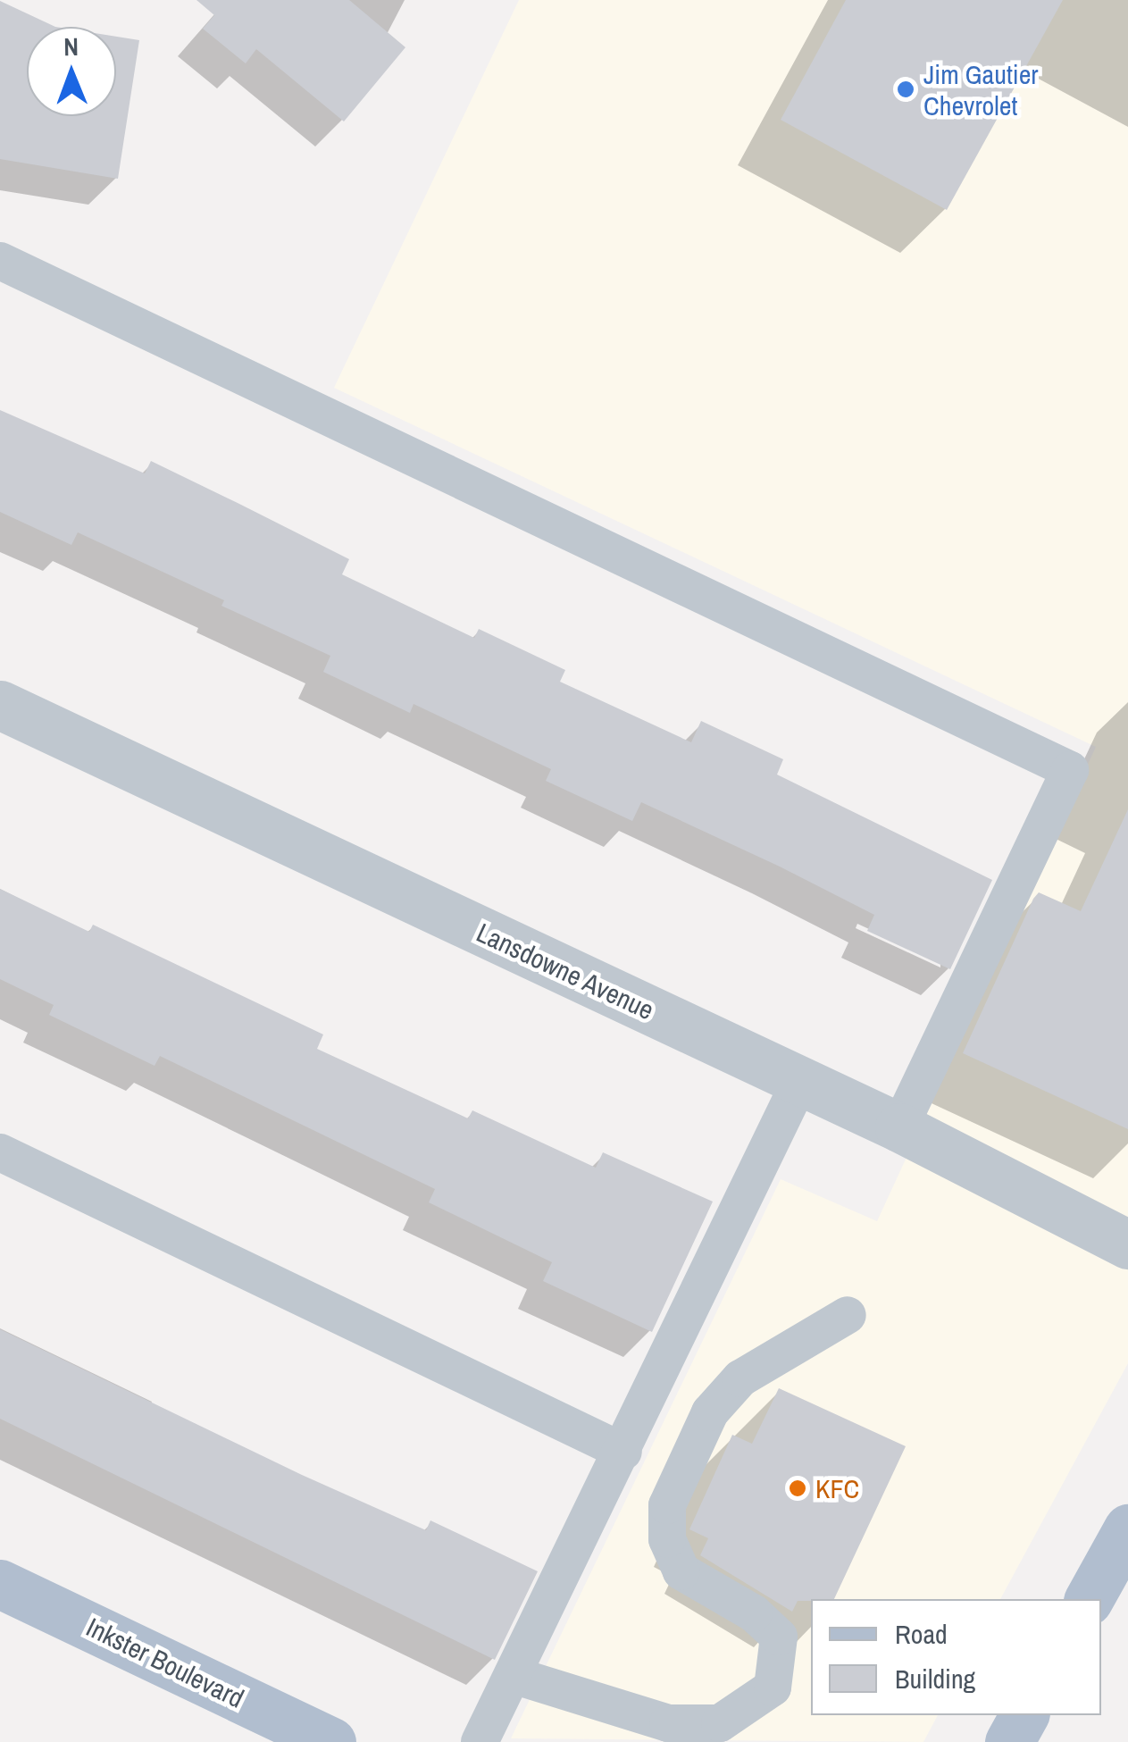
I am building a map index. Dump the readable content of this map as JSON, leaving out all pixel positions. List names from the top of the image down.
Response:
{
  "streets": {
    "main road": ["Inkster Boulevard"],
    "street": ["Lansdowne Avenue"]
  },
  "places": ["Jim Gautier Chevrolet", "KFC"],
  "legend": ["Road", "Building"],
  "north": "top"
}
